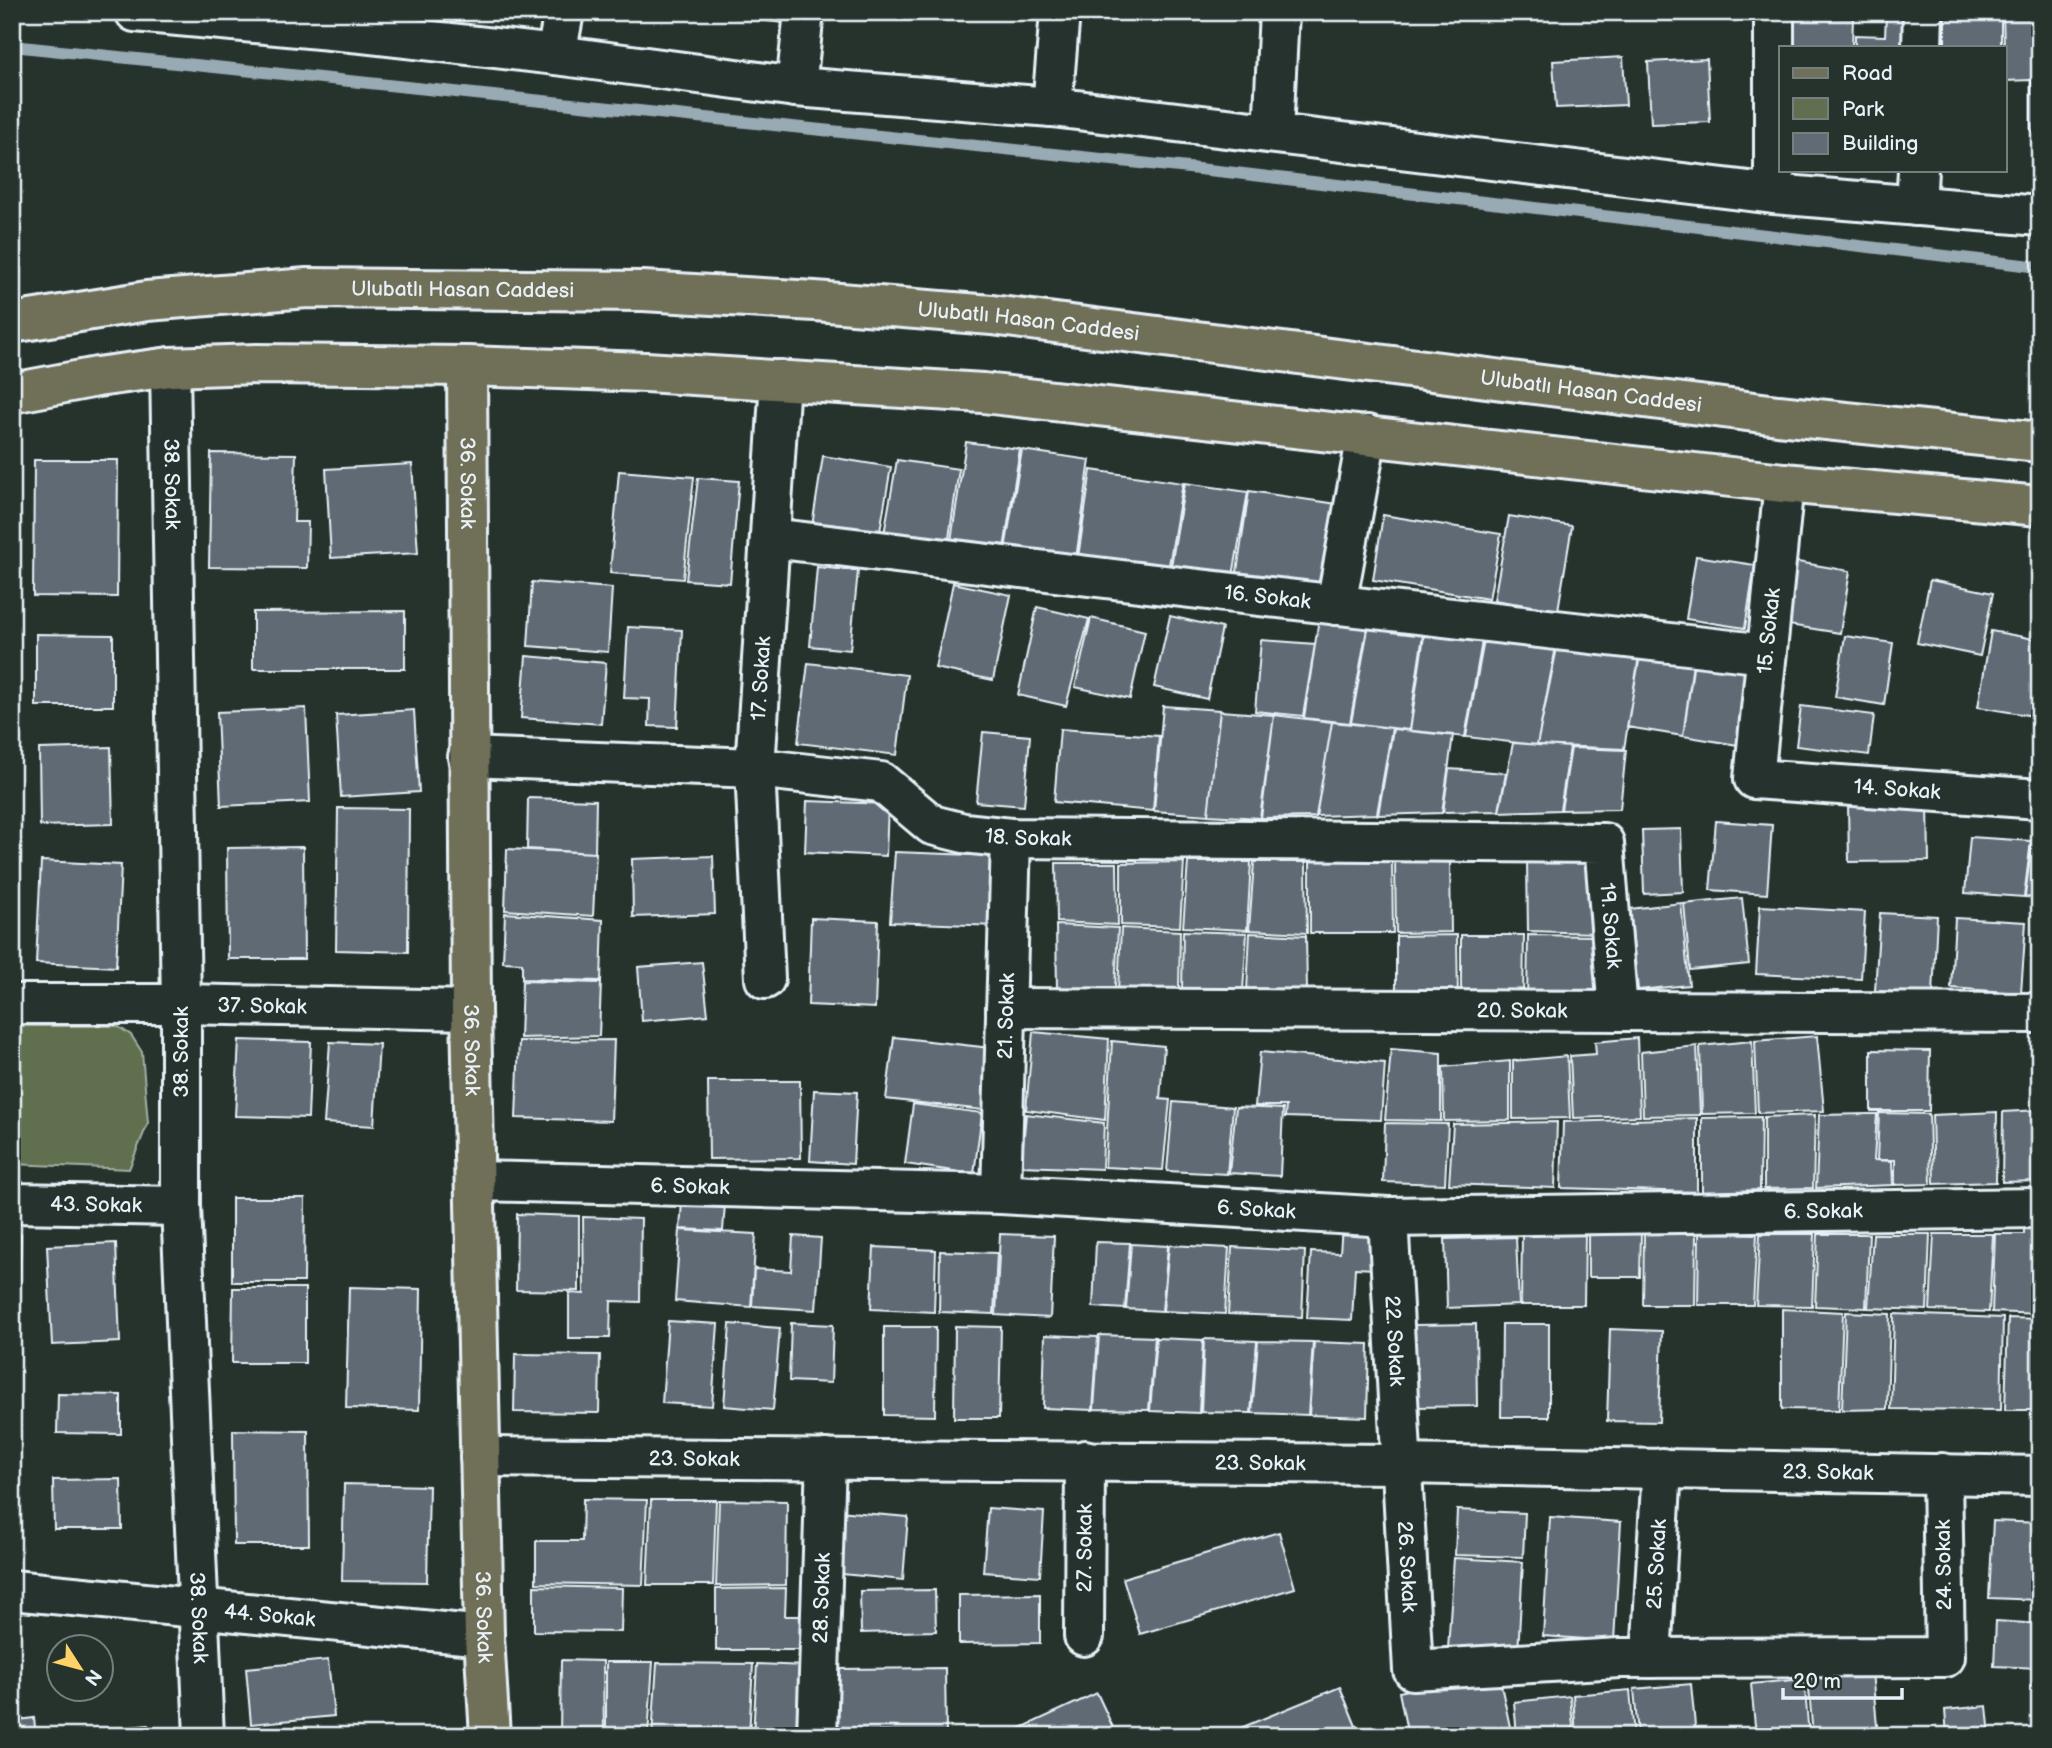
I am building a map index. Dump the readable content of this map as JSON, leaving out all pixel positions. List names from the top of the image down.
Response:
{
  "streets": {
    "main road": ["Ulubatlı Hasan Caddesi", "36. Sokak"],
    "street": [
      "38. Sokak",
      "16. Sokak",
      "15. Sokak",
      "17. Sokak",
      "14. Sokak",
      "18. Sokak",
      "19. Sokak",
      "37. Sokak",
      "20. Sokak",
      "21. Sokak",
      "6. Sokak",
      "43. Sokak",
      "22. Sokak",
      "23. Sokak",
      "27. Sokak",
      "25. Sokak",
      "24. Sokak",
      "26. Sokak",
      "28. Sokak",
      "44. Sokak"
    ]
  },
  "crossings": [
    ["36. Sokak", "18. Sokak"],
    ["36. Sokak", "37. Sokak"],
    ["36. Sokak", "6. Sokak"],
    ["36. Sokak", "23. Sokak"],
    ["36. Sokak", "44. Sokak"],
    ["38. Sokak", "37. Sokak"],
    ["38. Sokak", "43. Sokak"],
    ["38. Sokak", "44. Sokak"],
    ["16. Sokak", "15. Sokak"],
    ["16. Sokak", "17. Sokak"],
    ["15. Sokak", "14. Sokak"],
    ["17. Sokak", "18. Sokak"],
    ["18. Sokak", "19. Sokak"],
    ["18. Sokak", "21. Sokak"],
    ["19. Sokak", "20. Sokak"],
    ["20. Sokak", "21. Sokak"],
    ["21. Sokak", "6. Sokak"],
    ["6. Sokak", "22. Sokak"],
    ["22. Sokak", "23. Sokak"],
    ["22. Sokak", "26. Sokak"],
    ["23. Sokak", "27. Sokak"],
    ["23. Sokak", "25. Sokak"],
    ["23. Sokak", "24. Sokak"],
    ["23. Sokak", "26. Sokak"],
    ["23. Sokak", "28. Sokak"],
    ["25. Sokak", "24. Sokak"],
    ["25. Sokak", "26. Sokak"],
    ["24. Sokak", "26. Sokak"]
  ],
  "legend": ["Road", "Park", "Building"],
  "scale_bar": "20 m",
  "north": "bottom right"
}
